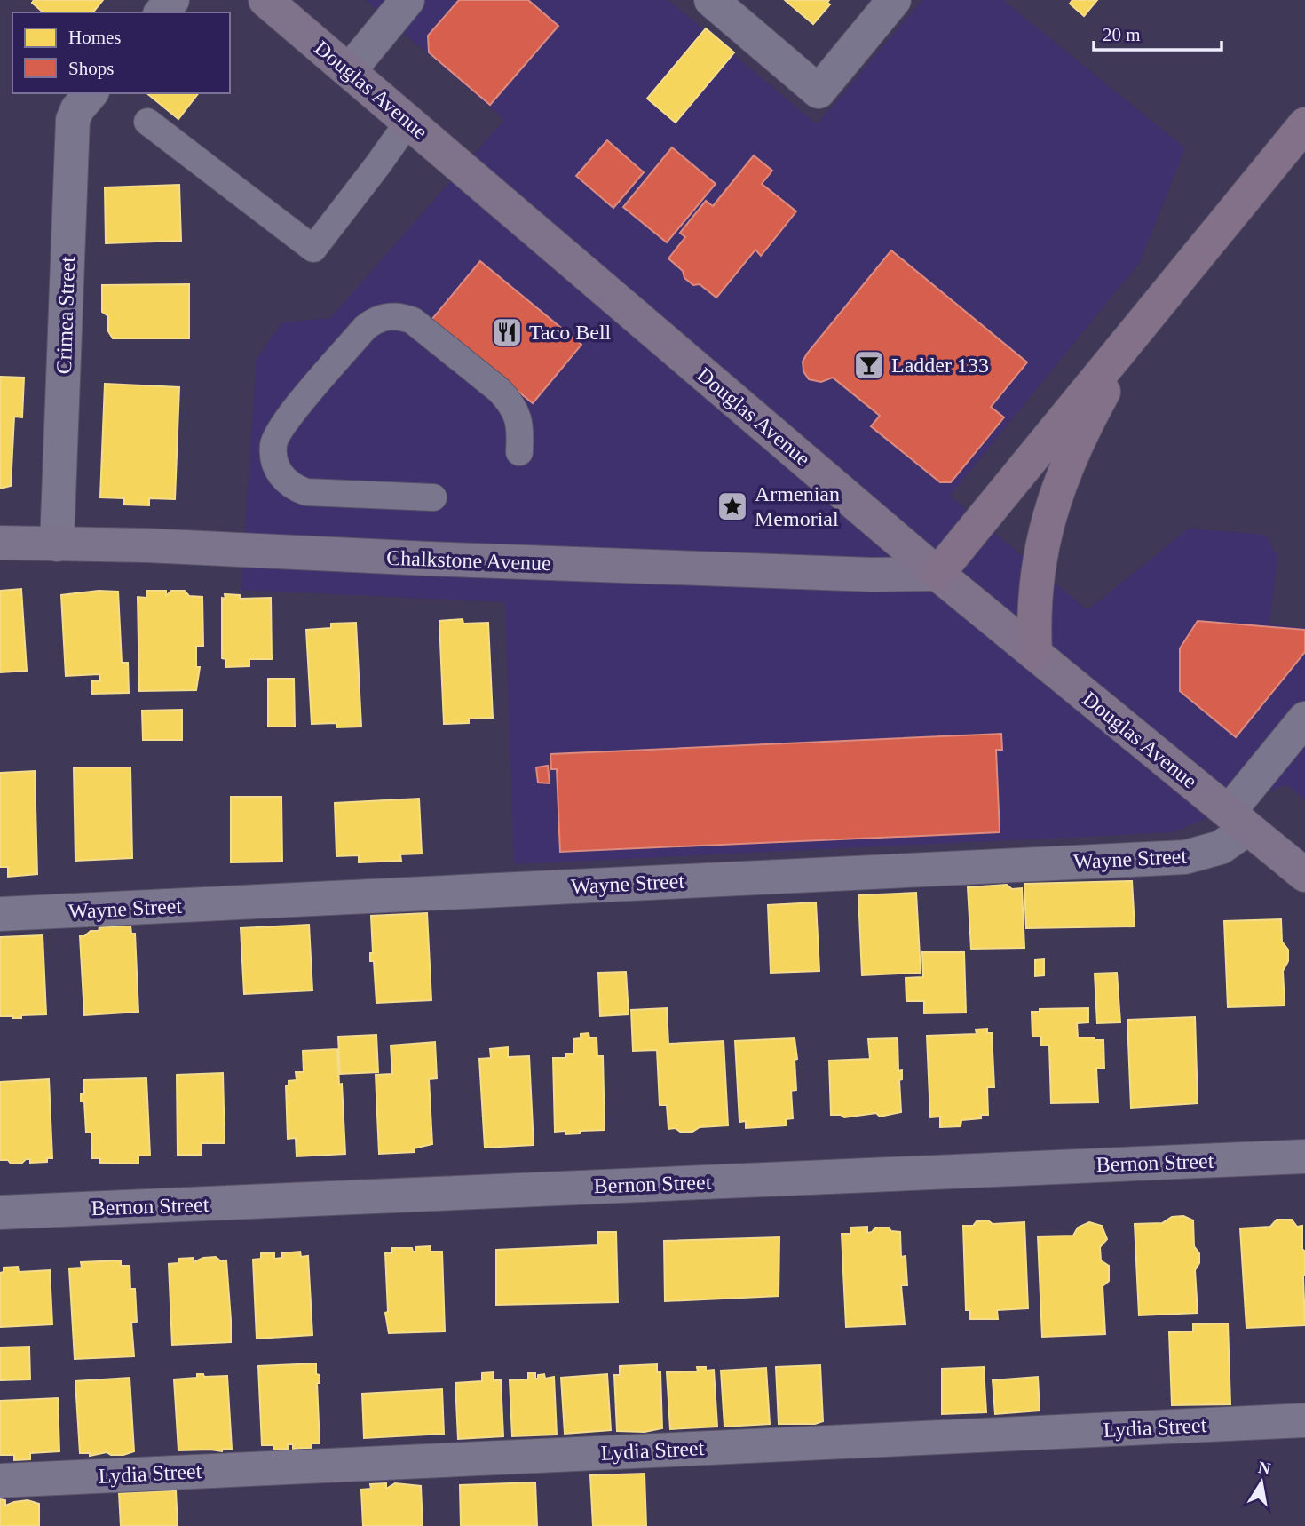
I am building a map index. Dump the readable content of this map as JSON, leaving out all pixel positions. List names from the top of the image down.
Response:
{
  "streets": {
    "main road": ["Douglas Avenue", "Chalkstone Avenue"],
    "street": [
      "Crimea Street",
      "Wayne Street",
      "Bernon Street",
      "Lydia Street"
    ]
  },
  "crossings": [
    ["Douglas Avenue", "Chalkstone Avenue"],
    ["Douglas Avenue", "Wayne Street"],
    ["Crimea Street", "Chalkstone Avenue"]
  ],
  "places": {
    "restaurant": ["Taco Bell"],
    "bar": ["Ladder 133"],
    "place": ["Armenian Memorial"]
  },
  "legend": ["Homes", "Shops"],
  "scale_bar": "20 m",
  "north": "top"
}
